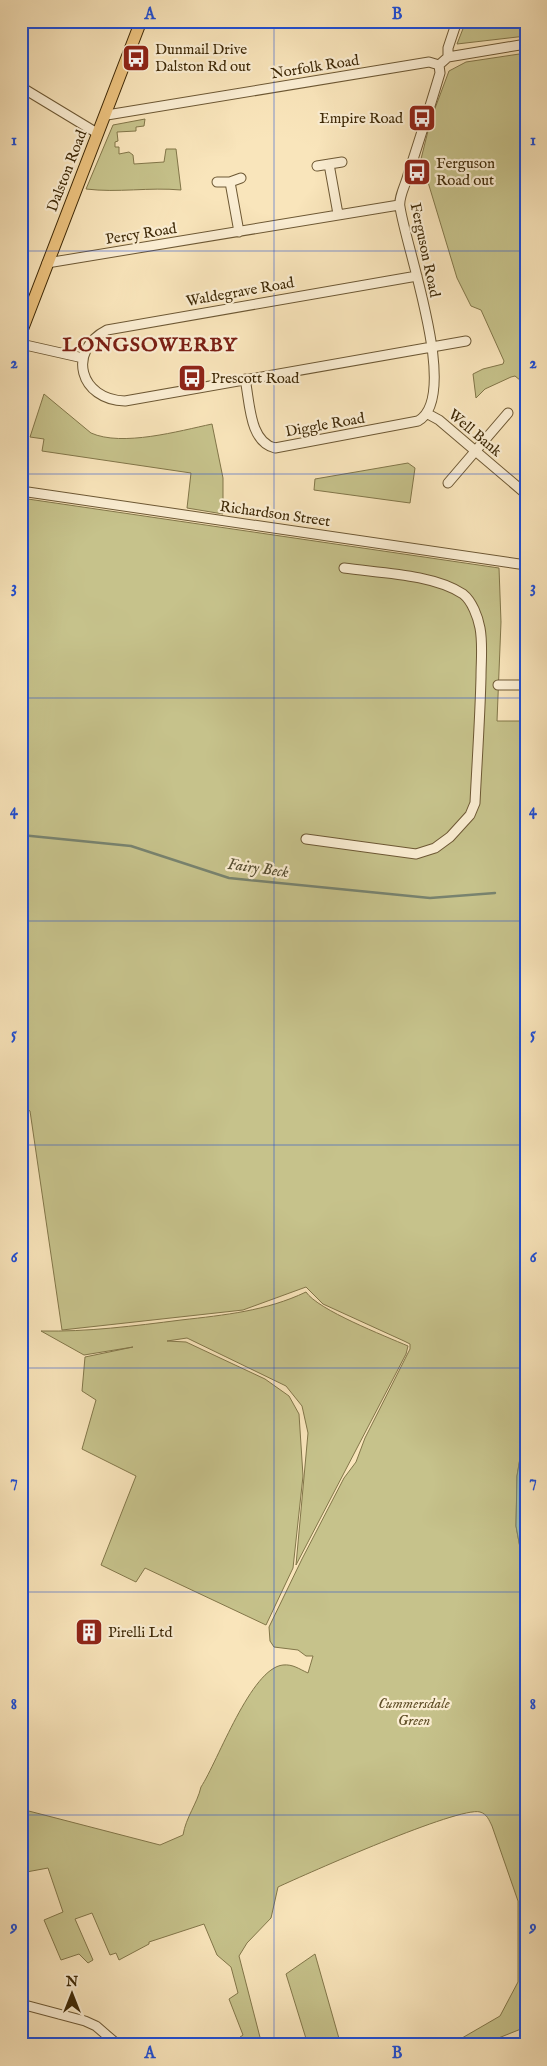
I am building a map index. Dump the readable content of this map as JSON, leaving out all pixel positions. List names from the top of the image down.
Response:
{
  "streets": {
    "main road": ["Dalston Road"],
    "street": [
      "Norfolk Road",
      "Percy Road",
      "Ferguson Road",
      "Waldegrave Road",
      "Diggle Road",
      "Well Bank",
      "Richardson Street"
    ]
  },
  "crossings": [
    ["Norfolk Road", "Dalston Road"],
    ["Norfolk Road", "Ferguson Road"],
    ["Dalston Road", "Percy Road"],
    ["Percy Road", "Ferguson Road"],
    ["Ferguson Road", "Waldegrave Road"],
    ["Ferguson Road", "Diggle Road"],
    ["Ferguson Road", "Well Bank"],
    ["Diggle Road", "Well Bank"]
  ],
  "districts": ["LONGSOWERBY"],
  "water": ["Fairy Beck"],
  "parks": ["Cummersdale Green"],
  "places": {
    "bus stop": [
      "Dunmail Drive Dalston Rd out",
      "Empire Road",
      "Ferguson Road out",
      "Prescott Road"
    ],
    "building": ["Pirelli Ltd"]
  },
  "north": "top",
  "grid": {
    "columns": ["A", "B"],
    "rows": [
      "1",
      "2",
      "3",
      "4",
      "5",
      "6",
      "7",
      "8",
      "9"
    ]
  }
}
